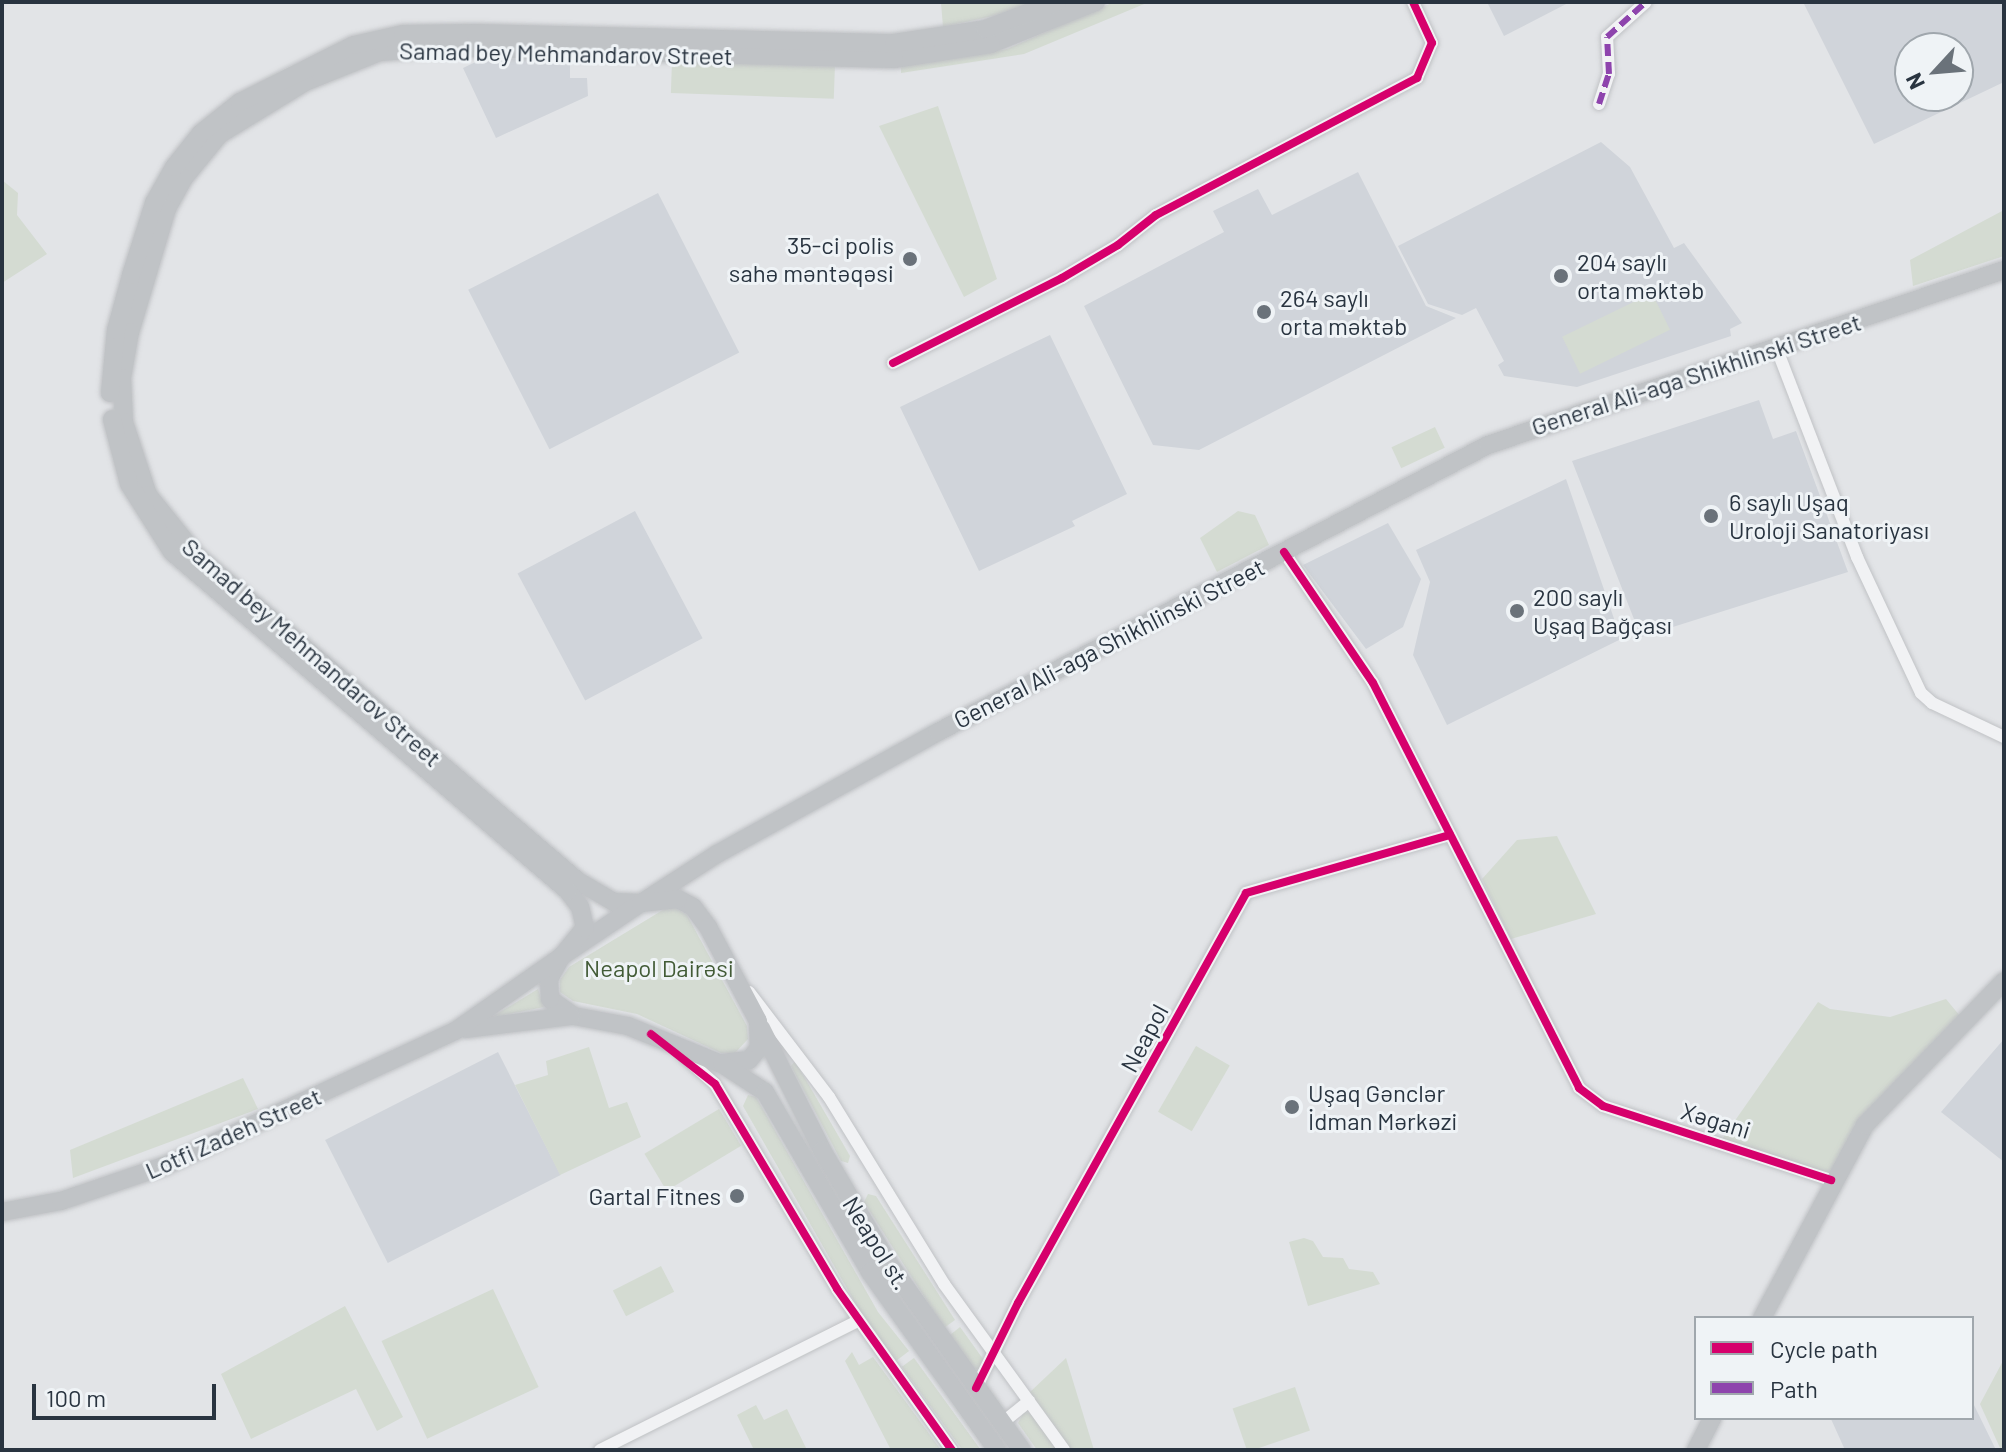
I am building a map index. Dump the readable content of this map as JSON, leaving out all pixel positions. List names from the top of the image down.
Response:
{
  "streets": {
    "main road": [
      "Samad bey Mehmandarov Street",
      "General Ali-aga Shikhlinski Street",
      "Lotfi Zadeh Street",
      "Neapol st."
    ],
    "street": ["Neapol", "Xəgani"]
  },
  "crossings": [
    ["Samad bey Mehmandarov Street", "General Ali-aga Shikhlinski Street"],
    ["Samad bey Mehmandarov Street", "Neapol st."],
    ["General Ali-aga Shikhlinski Street", "Lotfi Zadeh Street"],
    ["General Ali-aga Shikhlinski Street", "Neapol st."],
    ["Neapol", "Xəgani"],
    ["Neapol", "Neapol st."],
    ["Lotfi Zadeh Street", "Neapol st."]
  ],
  "parks": ["Neapol Dairəsi"],
  "places": [
    "35-ci polis sahə məntəqəsi",
    "204 saylı orta məktəb",
    "264 saylı orta məktəb",
    "6 saylı Uşaq Uroloji Sanatoriyası",
    "200 saylı Uşaq Bağçası",
    "Uşaq Gənclər İdman Mərkəzi",
    "Gartal Fitnes"
  ],
  "legend": ["Cycle path", "Path"],
  "scale_bar": "100 m",
  "north": "bottom left"
}
